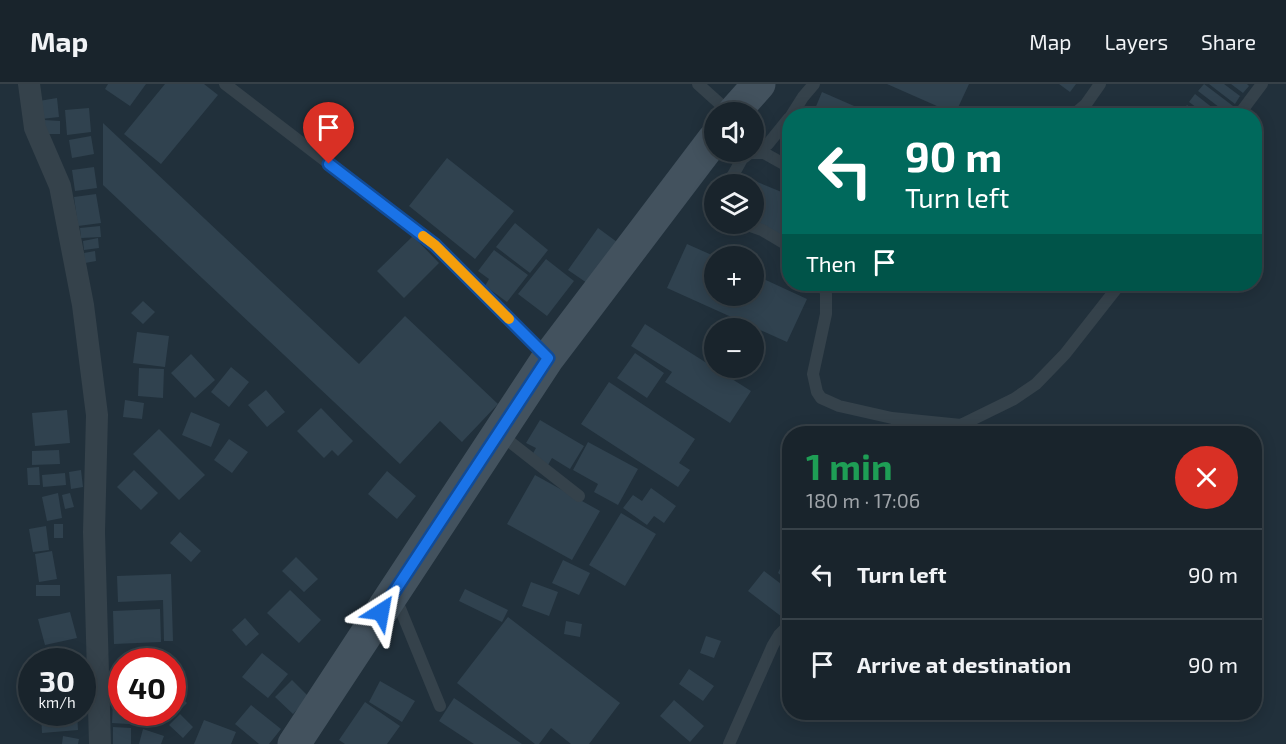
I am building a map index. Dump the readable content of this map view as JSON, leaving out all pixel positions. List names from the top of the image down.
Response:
{
  "page": {
    "header": "Map",
    "nav": ["Map", "Layers", "Share"],
    "map_buttons": ["+", "−"],
    "turn": ["90 m", "Turn left"],
    "then": "Then",
    "heading": ["1 min", "180 m · 17:06"],
    "list": [
      {
        "name": "Turn left",
        "value": "90 m"
      },
      {
        "name": "Arrive at destination",
        "value": "90 m"
      }
    ],
    "speed": "30 km/h",
    "limit": "40"
  }
}
